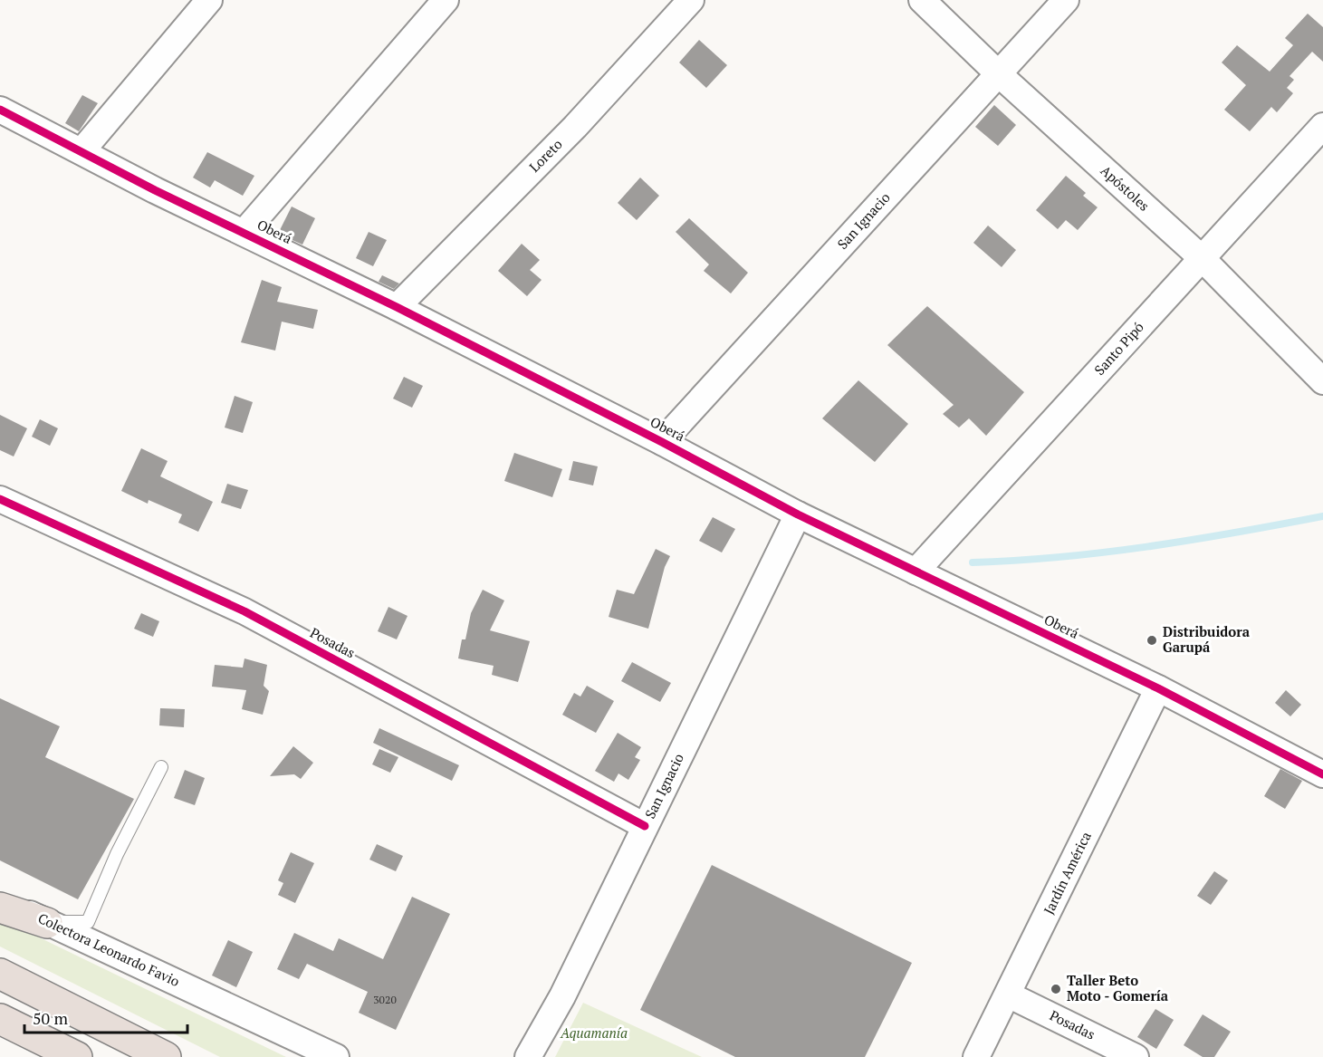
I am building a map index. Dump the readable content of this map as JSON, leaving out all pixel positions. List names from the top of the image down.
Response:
{
  "streets": {
    "street": [
      "Loreto",
      "Apóstoles",
      "San Ignacio",
      "Oberá",
      "Santo Pipó",
      "Posadas",
      "Jardín América",
      "Colectora Leonardo Favio"
    ]
  },
  "crossings": [
    ["Loreto", "Oberá"],
    ["Apóstoles", "San Ignacio"],
    ["Apóstoles", "Santo Pipó"],
    ["San Ignacio", "Oberá"],
    ["San Ignacio", "Posadas"],
    ["Oberá", "Santo Pipó"],
    ["Oberá", "Jardín América"],
    ["Posadas", "Jardín América"]
  ],
  "parks": ["Aquamanía"],
  "places": ["Distribuidora Garupá", "Taller Beto Moto - Gomería"],
  "house_numbers": ["3020"],
  "scale_bar": "50 m"
}
